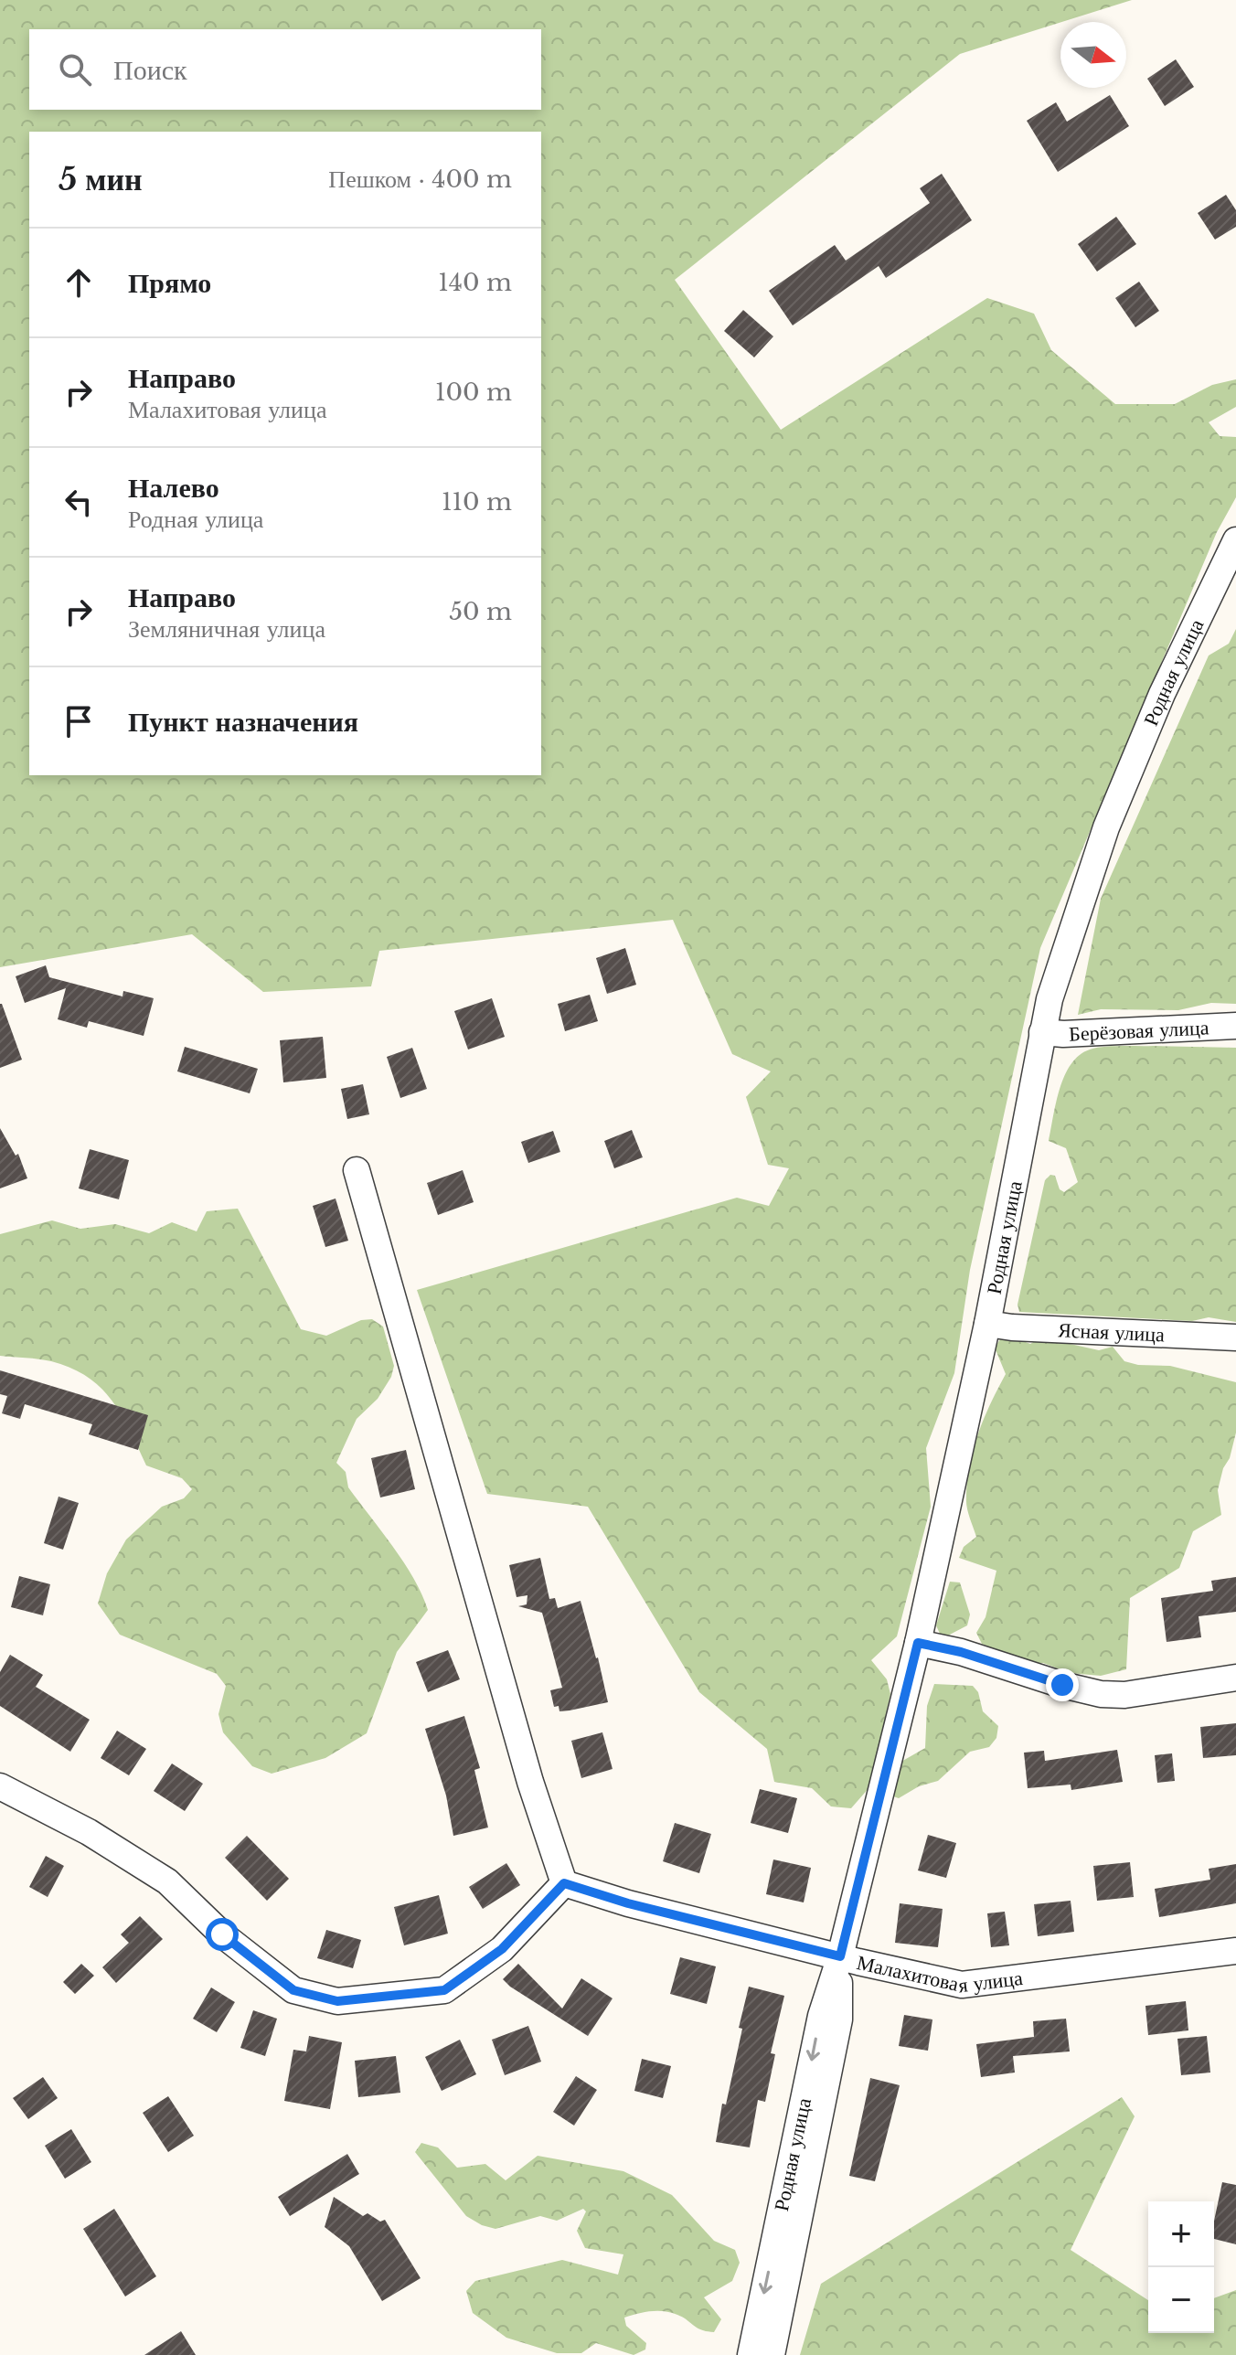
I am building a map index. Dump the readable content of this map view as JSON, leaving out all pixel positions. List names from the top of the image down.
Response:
{
  "streets": {
    "street": [
      "Родная улица",
      "Берёзовая улица",
      "Ясная улица",
      "Малахитовая улица"
    ]
  },
  "crossings": [
    ["Родная улица", "Берёзовая улица"],
    ["Родная улица", "Ясная улица"],
    ["Родная улица", "Малахитовая улица"]
  ],
  "north": "right",
  "page": {
    "search": "Поиск",
    "heading": ["5 мин", "Пешком · 400 m"],
    "list": [
      ["Прямо", "140 m"],
      ["Направо", "Малахитовая улица", "100 m"],
      ["Налево", "Родная улица", "110 m"],
      ["Направо", "Земляничная улица", "50 m"],
      "Пункт назначения"
    ],
    "map_buttons": ["+", "−"]
  }
}
